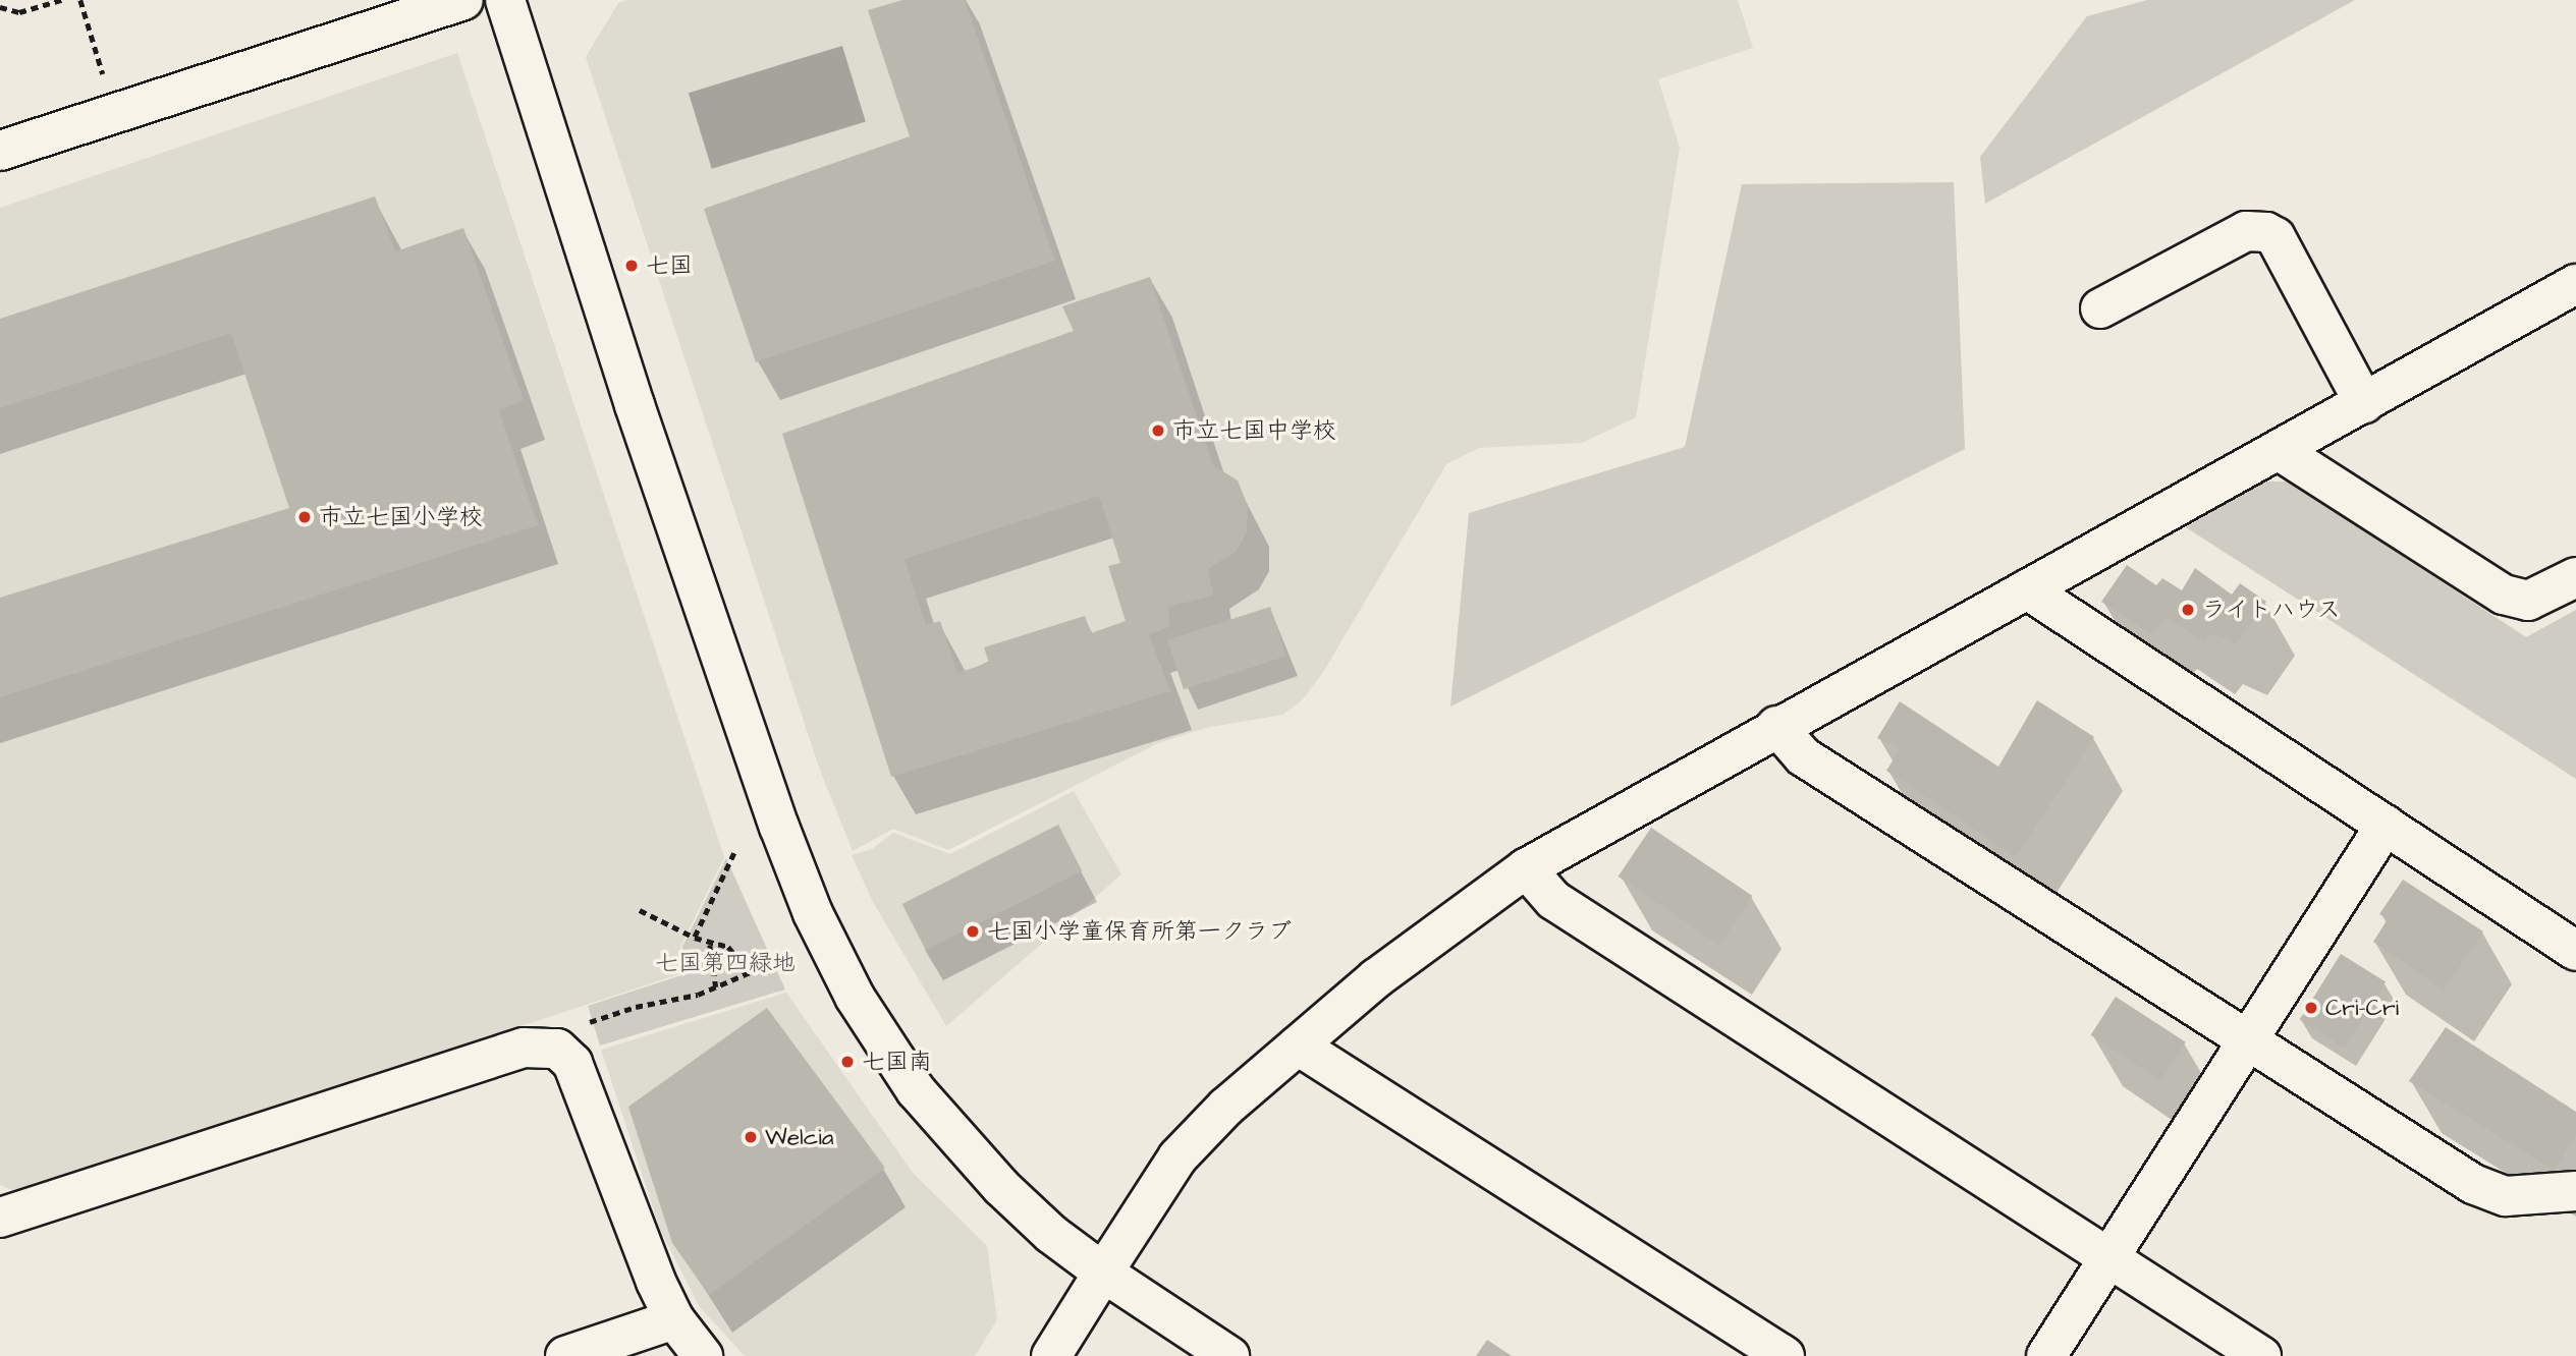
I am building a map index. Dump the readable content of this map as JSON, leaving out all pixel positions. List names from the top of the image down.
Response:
{
  "parks": ["七国第四緑地"],
  "places": [
    "七国",
    "市立七国中学校",
    "市立七国小学校",
    "ライトハウス",
    "七国小学童保育所第一クラブ",
    "Cri-Cri",
    "七国南",
    "Welcia"
  ]
}
